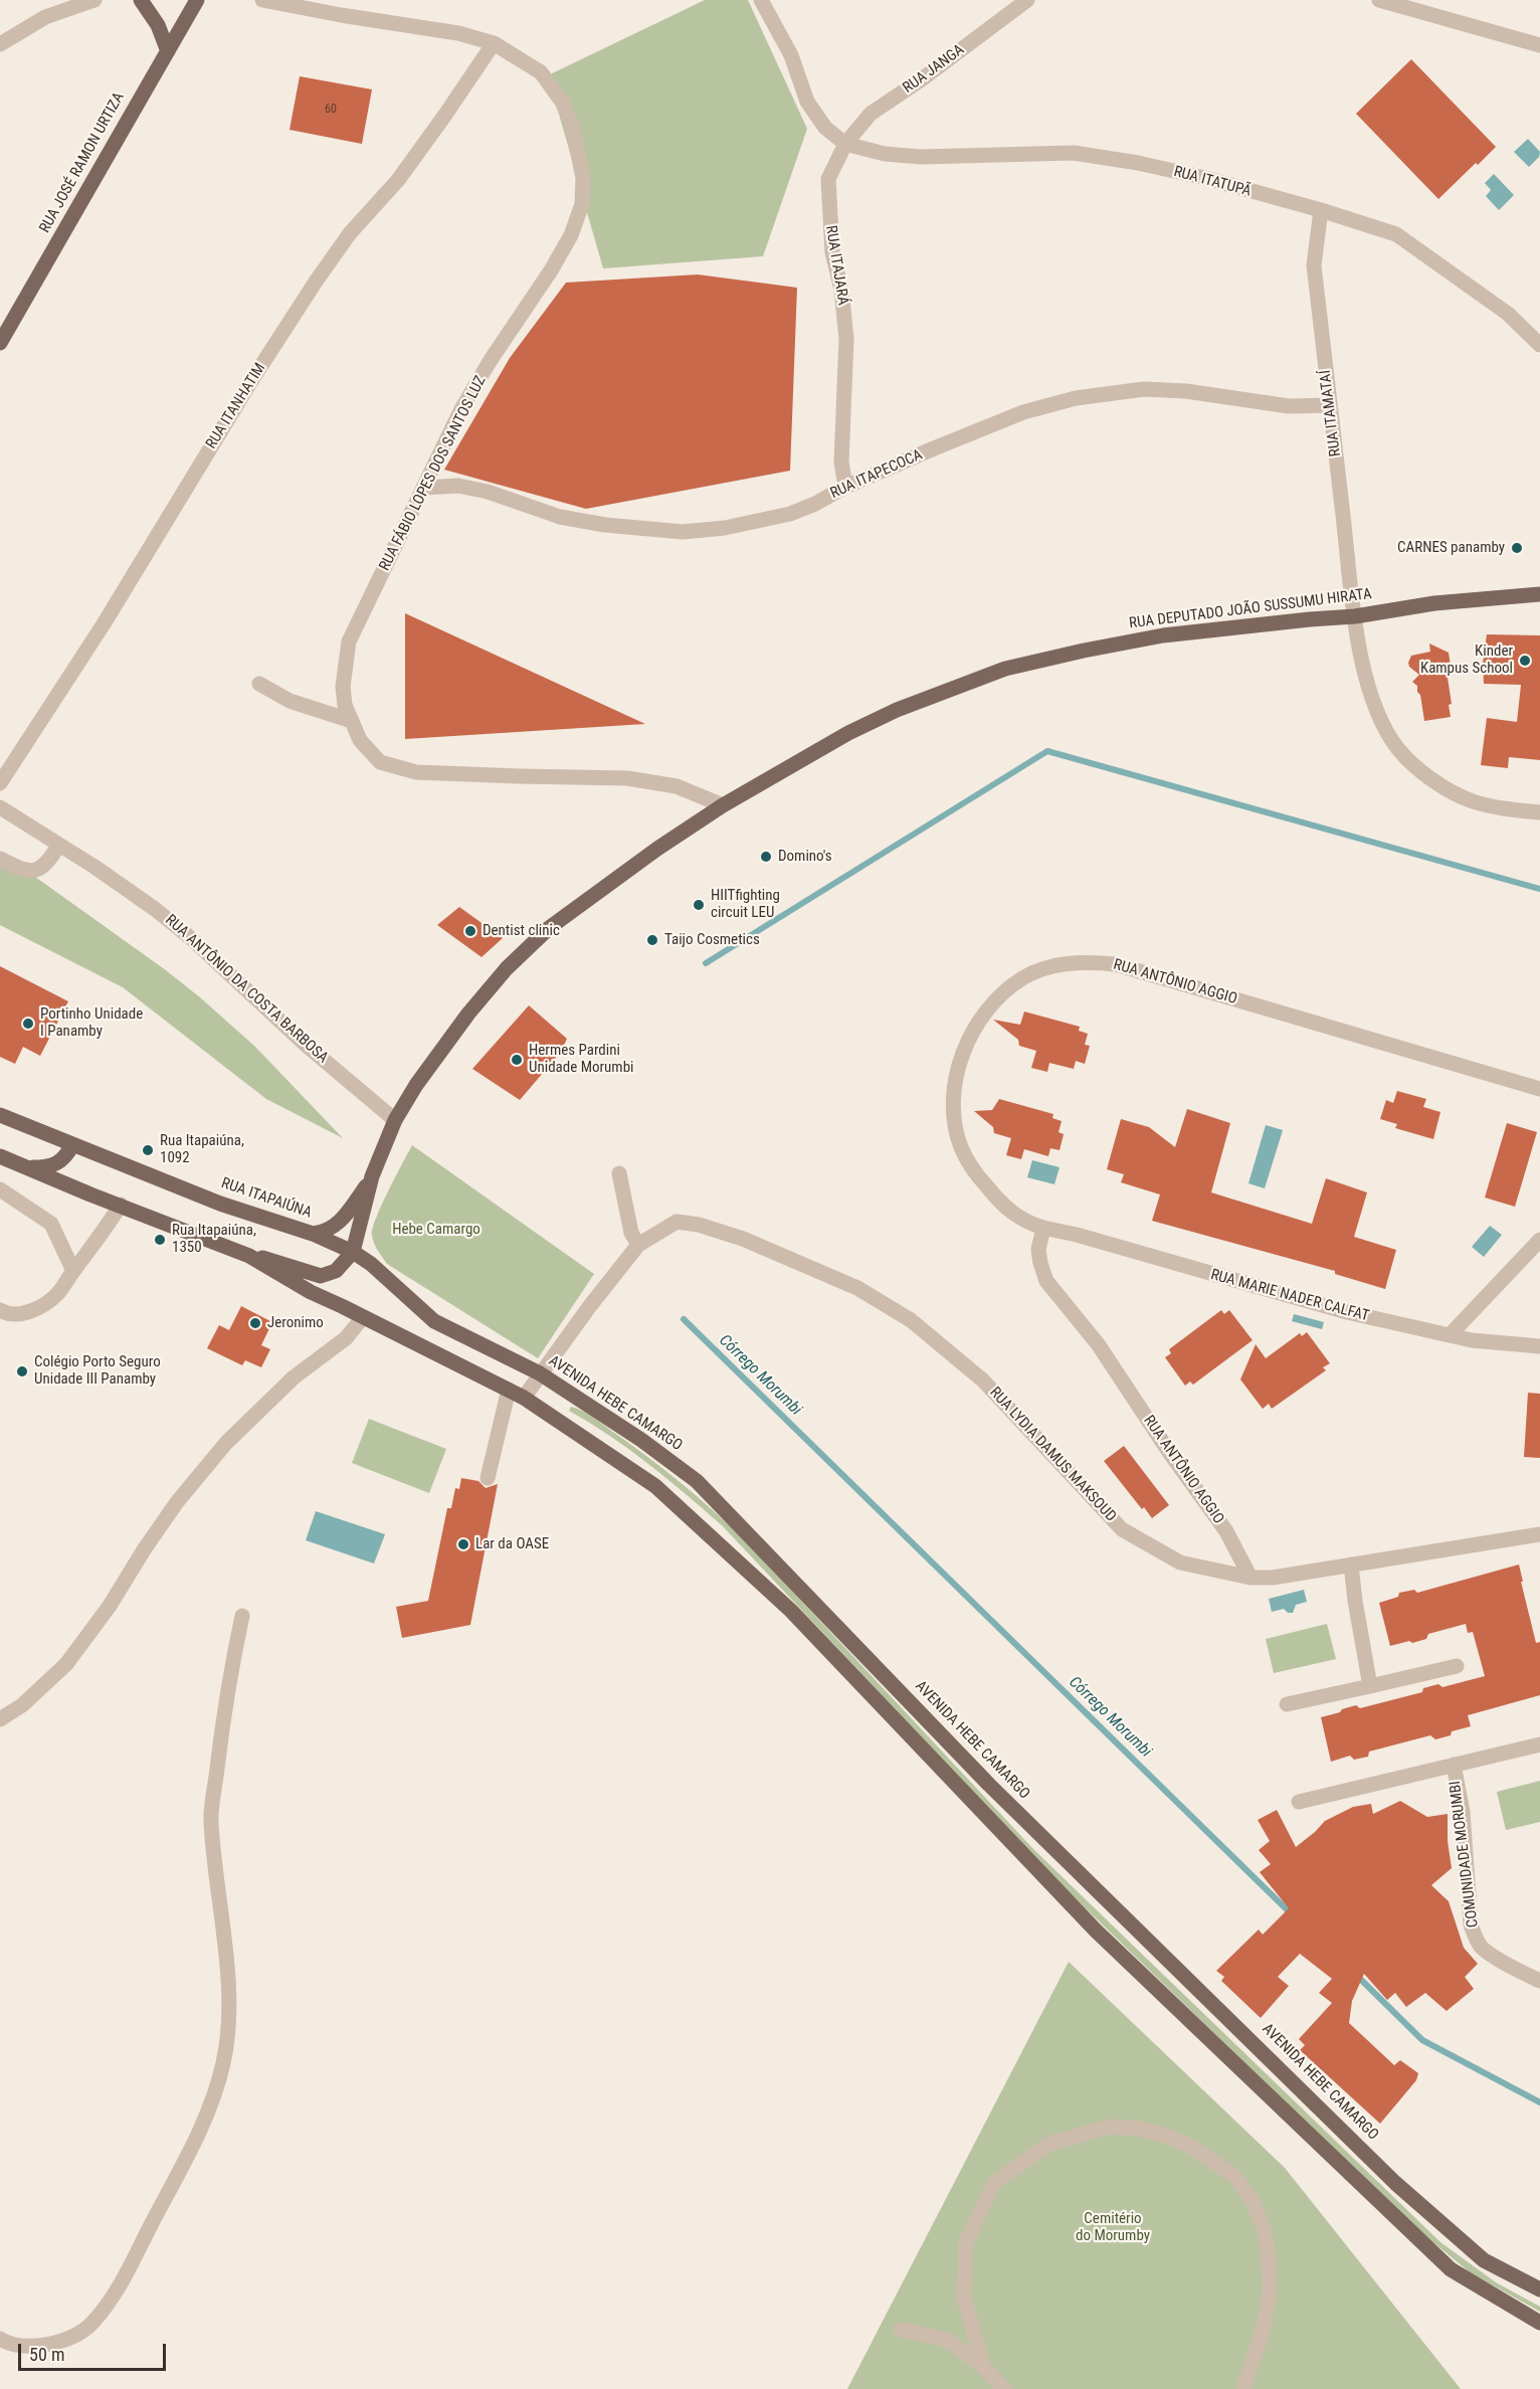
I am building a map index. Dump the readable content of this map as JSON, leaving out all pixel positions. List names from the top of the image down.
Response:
{
  "streets": {
    "main road": [
      "RUA JOSÉ RAMON URTIZA",
      "RUA DEPUTADO JOÃO SUSSUMU HIRATA",
      "RUA ITAPAIÚNA",
      "AVENIDA HEBE CAMARGO"
    ],
    "street": [
      "RUA JANGA",
      "RUA ITATUPÃ",
      "RUA ITAJARÁ",
      "RUA ITANHATIM",
      "RUA ITAMATAÍ",
      "RUA FÁBIO LOPES DOS SANTOS LUZ",
      "RUA ITAPECOCA",
      "RUA ANTÔNIO AGGIO",
      "RUA ANTÔNIO DA COSTA BARBOSA",
      "RUA MARIE NADER CALFAT",
      "RUA LYDIA DAMUS MAKSOUD",
      "COMUNIDADE MORUMBI"
    ]
  },
  "crossings": [
    ["RUA JANGA", "RUA ITATUPÃ"],
    ["RUA JANGA", "RUA ITAJARÁ"],
    ["RUA ITATUPÃ", "RUA ITAJARÁ"],
    ["RUA ITATUPÃ", "RUA ITAMATAÍ"],
    ["RUA ITAJARÁ", "RUA ITAPECOCA"],
    ["RUA ITANHATIM", "RUA FÁBIO LOPES DOS SANTOS LUZ"],
    ["RUA ITAMATAÍ", "RUA ITAPECOCA"],
    ["RUA ITAMATAÍ", "RUA DEPUTADO JOÃO SUSSUMU HIRATA"],
    ["RUA FÁBIO LOPES DOS SANTOS LUZ", "RUA ITAPECOCA"],
    ["RUA FÁBIO LOPES DOS SANTOS LUZ", "RUA DEPUTADO JOÃO SUSSUMU HIRATA"],
    ["RUA DEPUTADO JOÃO SUSSUMU HIRATA", "RUA ANTÔNIO DA COSTA BARBOSA"],
    ["RUA DEPUTADO JOÃO SUSSUMU HIRATA", "RUA ITAPAIÚNA"],
    ["RUA DEPUTADO JOÃO SUSSUMU HIRATA", "AVENIDA HEBE CAMARGO"],
    ["RUA ANTÔNIO AGGIO", "RUA MARIE NADER CALFAT"],
    ["RUA ANTÔNIO AGGIO", "RUA LYDIA DAMUS MAKSOUD"],
    ["RUA ITAPAIÚNA", "AVENIDA HEBE CAMARGO"],
    ["AVENIDA HEBE CAMARGO", "RUA LYDIA DAMUS MAKSOUD"]
  ],
  "water": ["Córrego Morumbi"],
  "parks": ["Hebe Camargo", "Cemitério do Morumby"],
  "places": [
    "CARNES panamby",
    "Kinder Kampus School",
    "Domino's",
    "HIITfighting circuit LEU",
    "Dentist clinic",
    "Taijo Cosmetics",
    "Portinho Unidade I Panamby",
    "Hermes Pardini Unidade Morumbi",
    "Rua Itapaiúna, 1092",
    "Rua Itapaiúna, 1350",
    "Jeronimo",
    "Colégio Porto Seguro Unidade III Panamby",
    "Lar da OASE"
  ],
  "house_numbers": ["60"],
  "scale_bar": "50 m"
}
